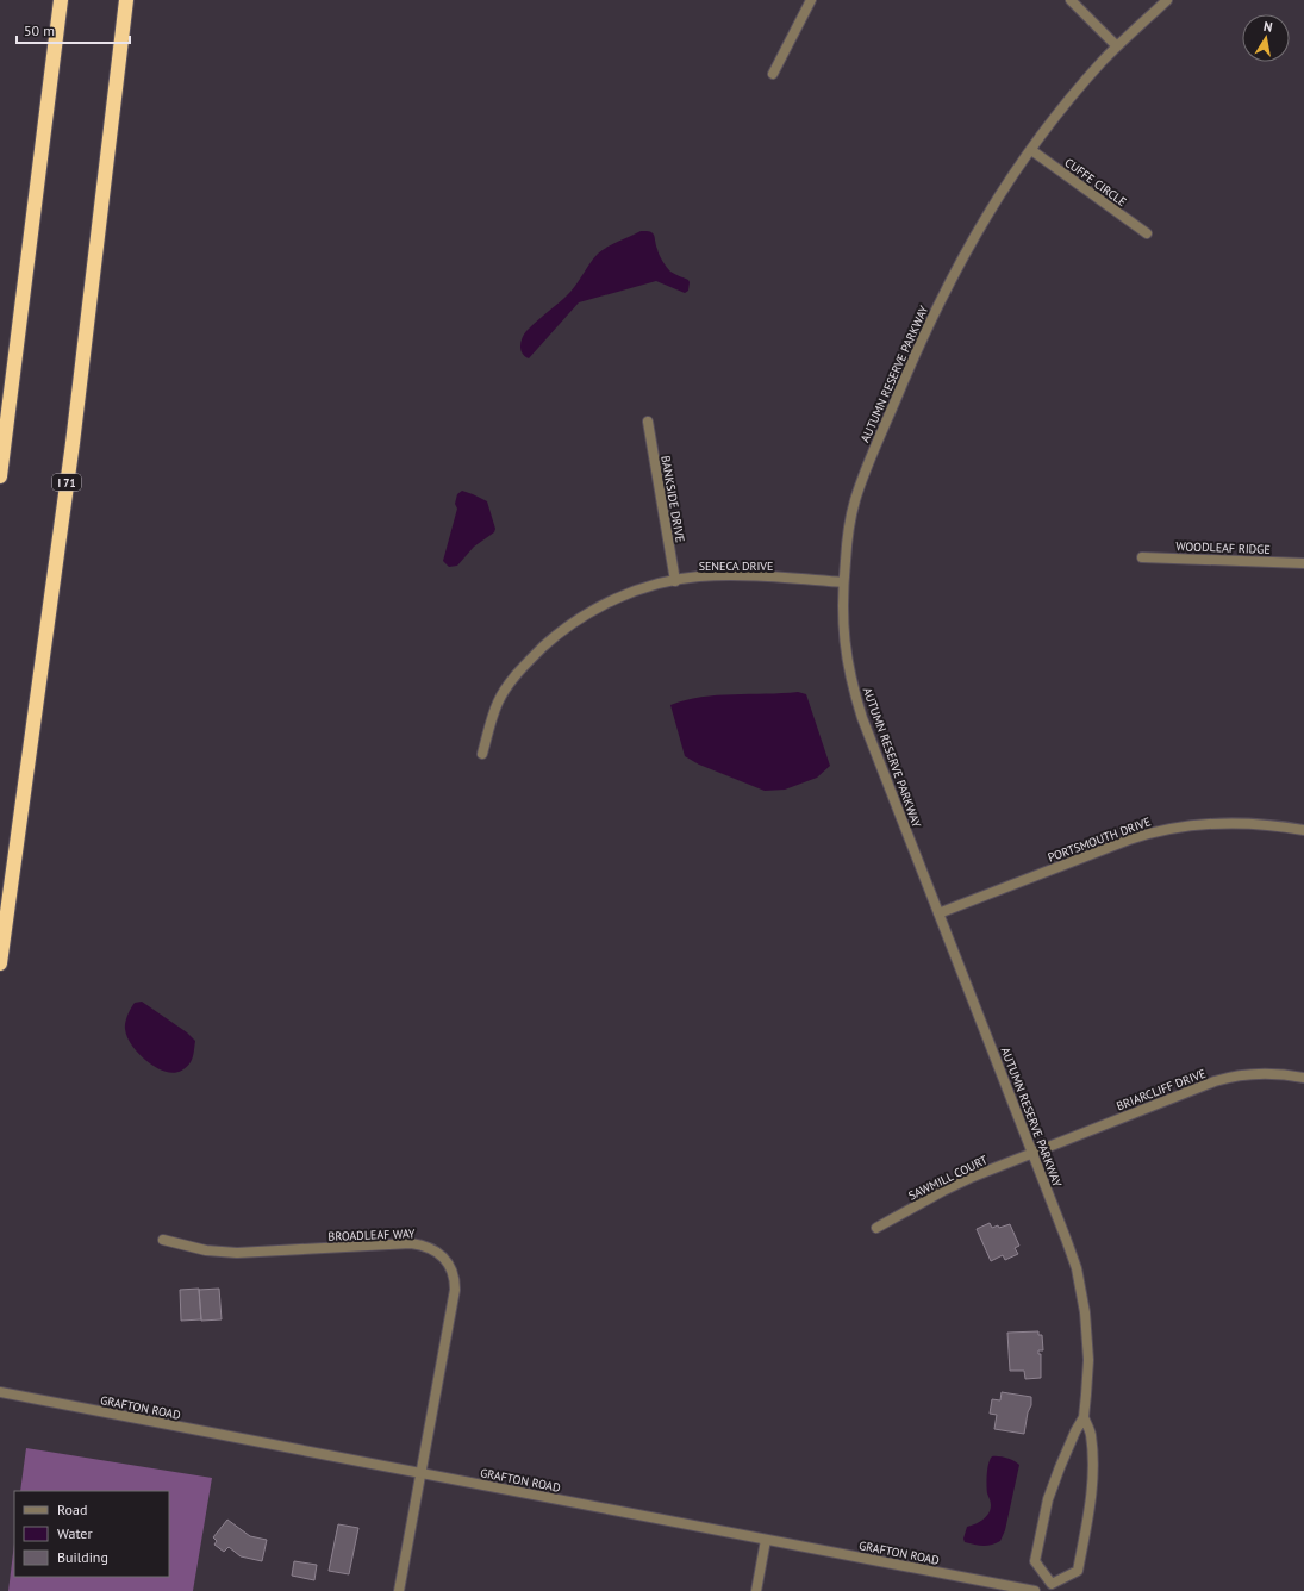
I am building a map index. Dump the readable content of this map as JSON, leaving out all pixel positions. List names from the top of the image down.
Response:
{
  "streets": {
    "highway": ["I 71"],
    "street": [
      "CUFFE CIRCLE",
      "AUTUMN RESERVE PARKWAY",
      "BANKSIDE DRIVE",
      "WOODLEAF RIDGE",
      "SENECA DRIVE",
      "PORTSMOUTH DRIVE",
      "BRIARCLIFF DRIVE",
      "SAWMILL COURT",
      "BROADLEAF WAY",
      "GRAFTON ROAD"
    ]
  },
  "crossings": [
    ["CUFFE CIRCLE", "AUTUMN RESERVE PARKWAY"],
    ["AUTUMN RESERVE PARKWAY", "SENECA DRIVE"],
    ["AUTUMN RESERVE PARKWAY", "PORTSMOUTH DRIVE"],
    ["AUTUMN RESERVE PARKWAY", "BRIARCLIFF DRIVE"],
    ["AUTUMN RESERVE PARKWAY", "SAWMILL COURT"],
    ["BANKSIDE DRIVE", "SENECA DRIVE"],
    ["BRIARCLIFF DRIVE", "SAWMILL COURT"],
    ["BROADLEAF WAY", "GRAFTON ROAD"]
  ],
  "legend": ["Road", "Water", "Building"],
  "scale_bar": "50 m",
  "north": "top"
}
